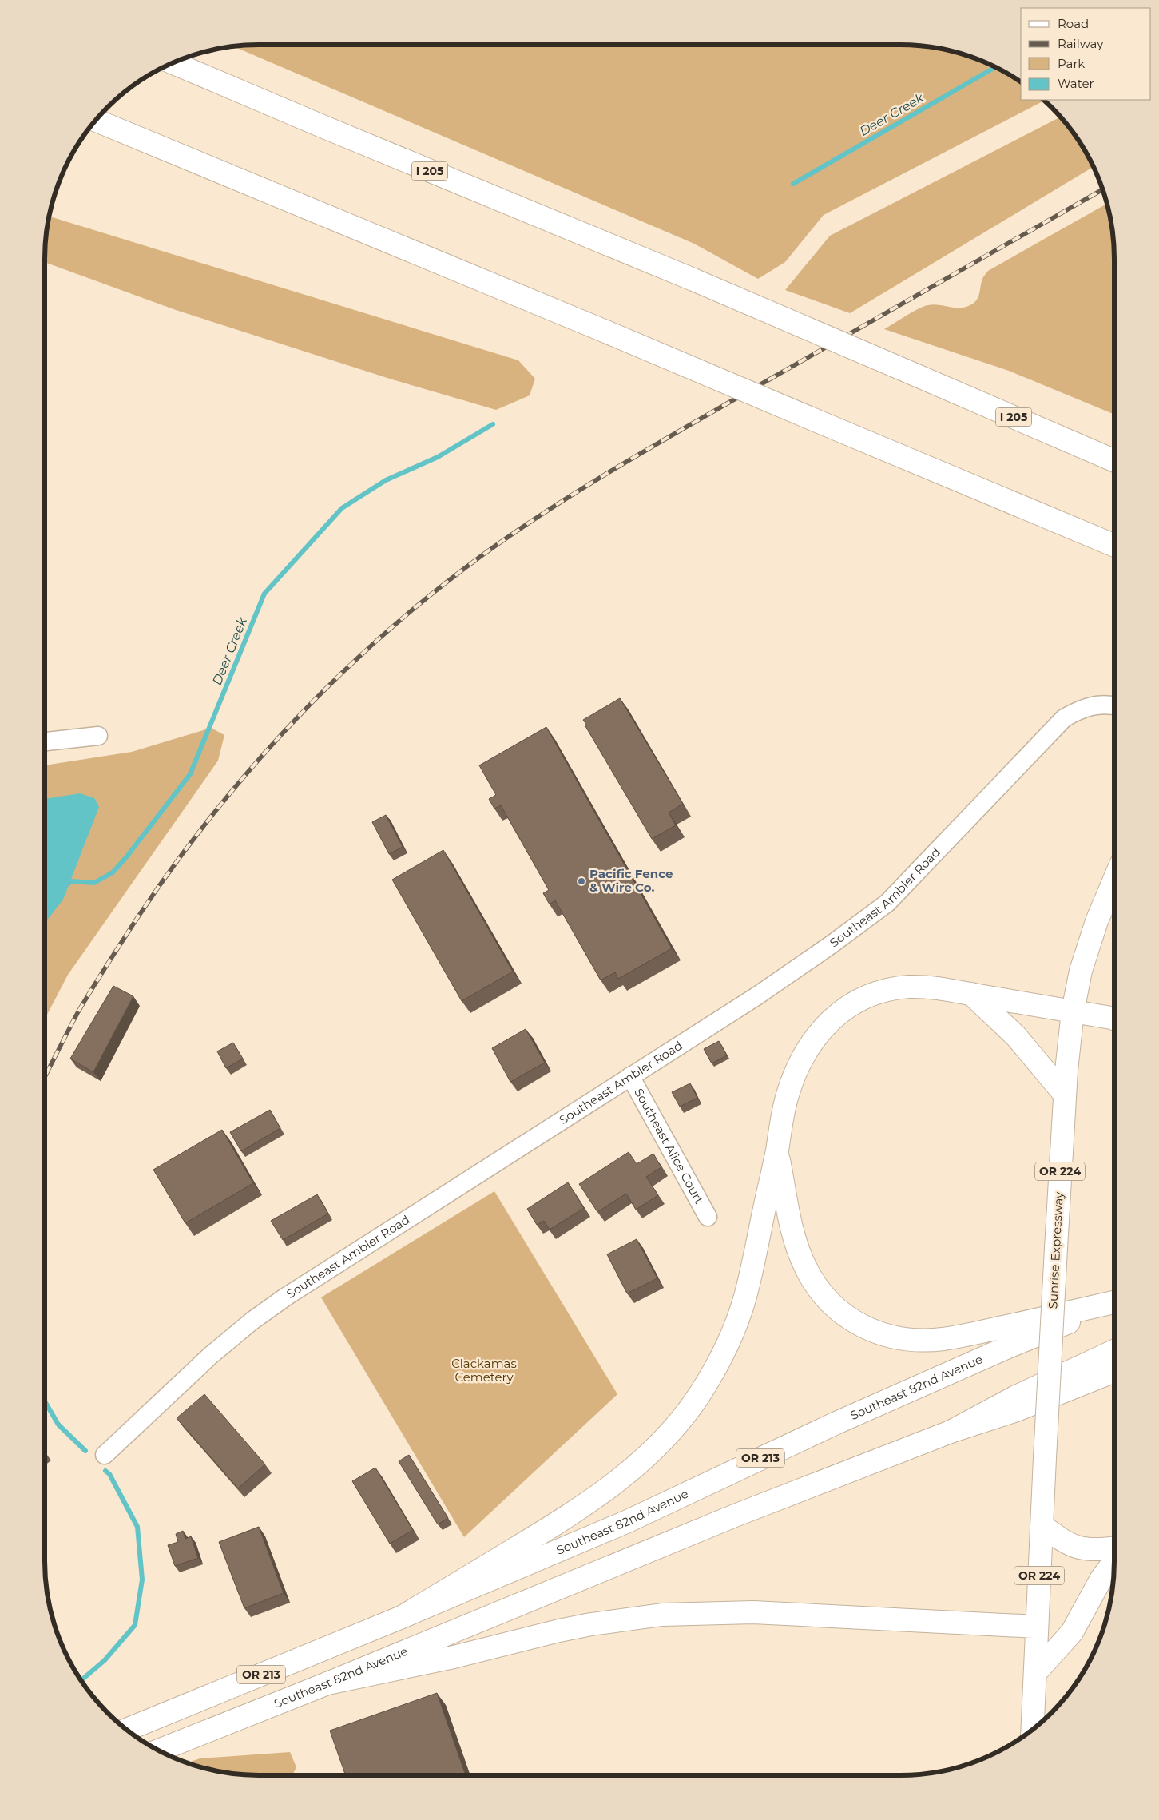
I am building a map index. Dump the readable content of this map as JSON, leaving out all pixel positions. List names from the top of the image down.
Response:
{
  "streets": {
    "main road": [
      "I 205",
      "OR 224",
      "Sunrise Expressway",
      "Southeast 82nd Avenue",
      "OR 213"
    ],
    "street": ["Southeast Ambler Road", "Southeast Alice Court"]
  },
  "crossings": [
    ["Southeast Ambler Road", "Southeast Alice Court"],
    ["OR 224", "Sunrise Expressway"],
    ["Southeast 82nd Avenue", "OR 213"]
  ],
  "water": ["Deer Creek"],
  "parks": ["Clackamas Cemetery"],
  "places": ["Pacific Fence & Wire Co."],
  "legend": [
    "Road",
    "Railway",
    "Park",
    "Water"
  ]
}
